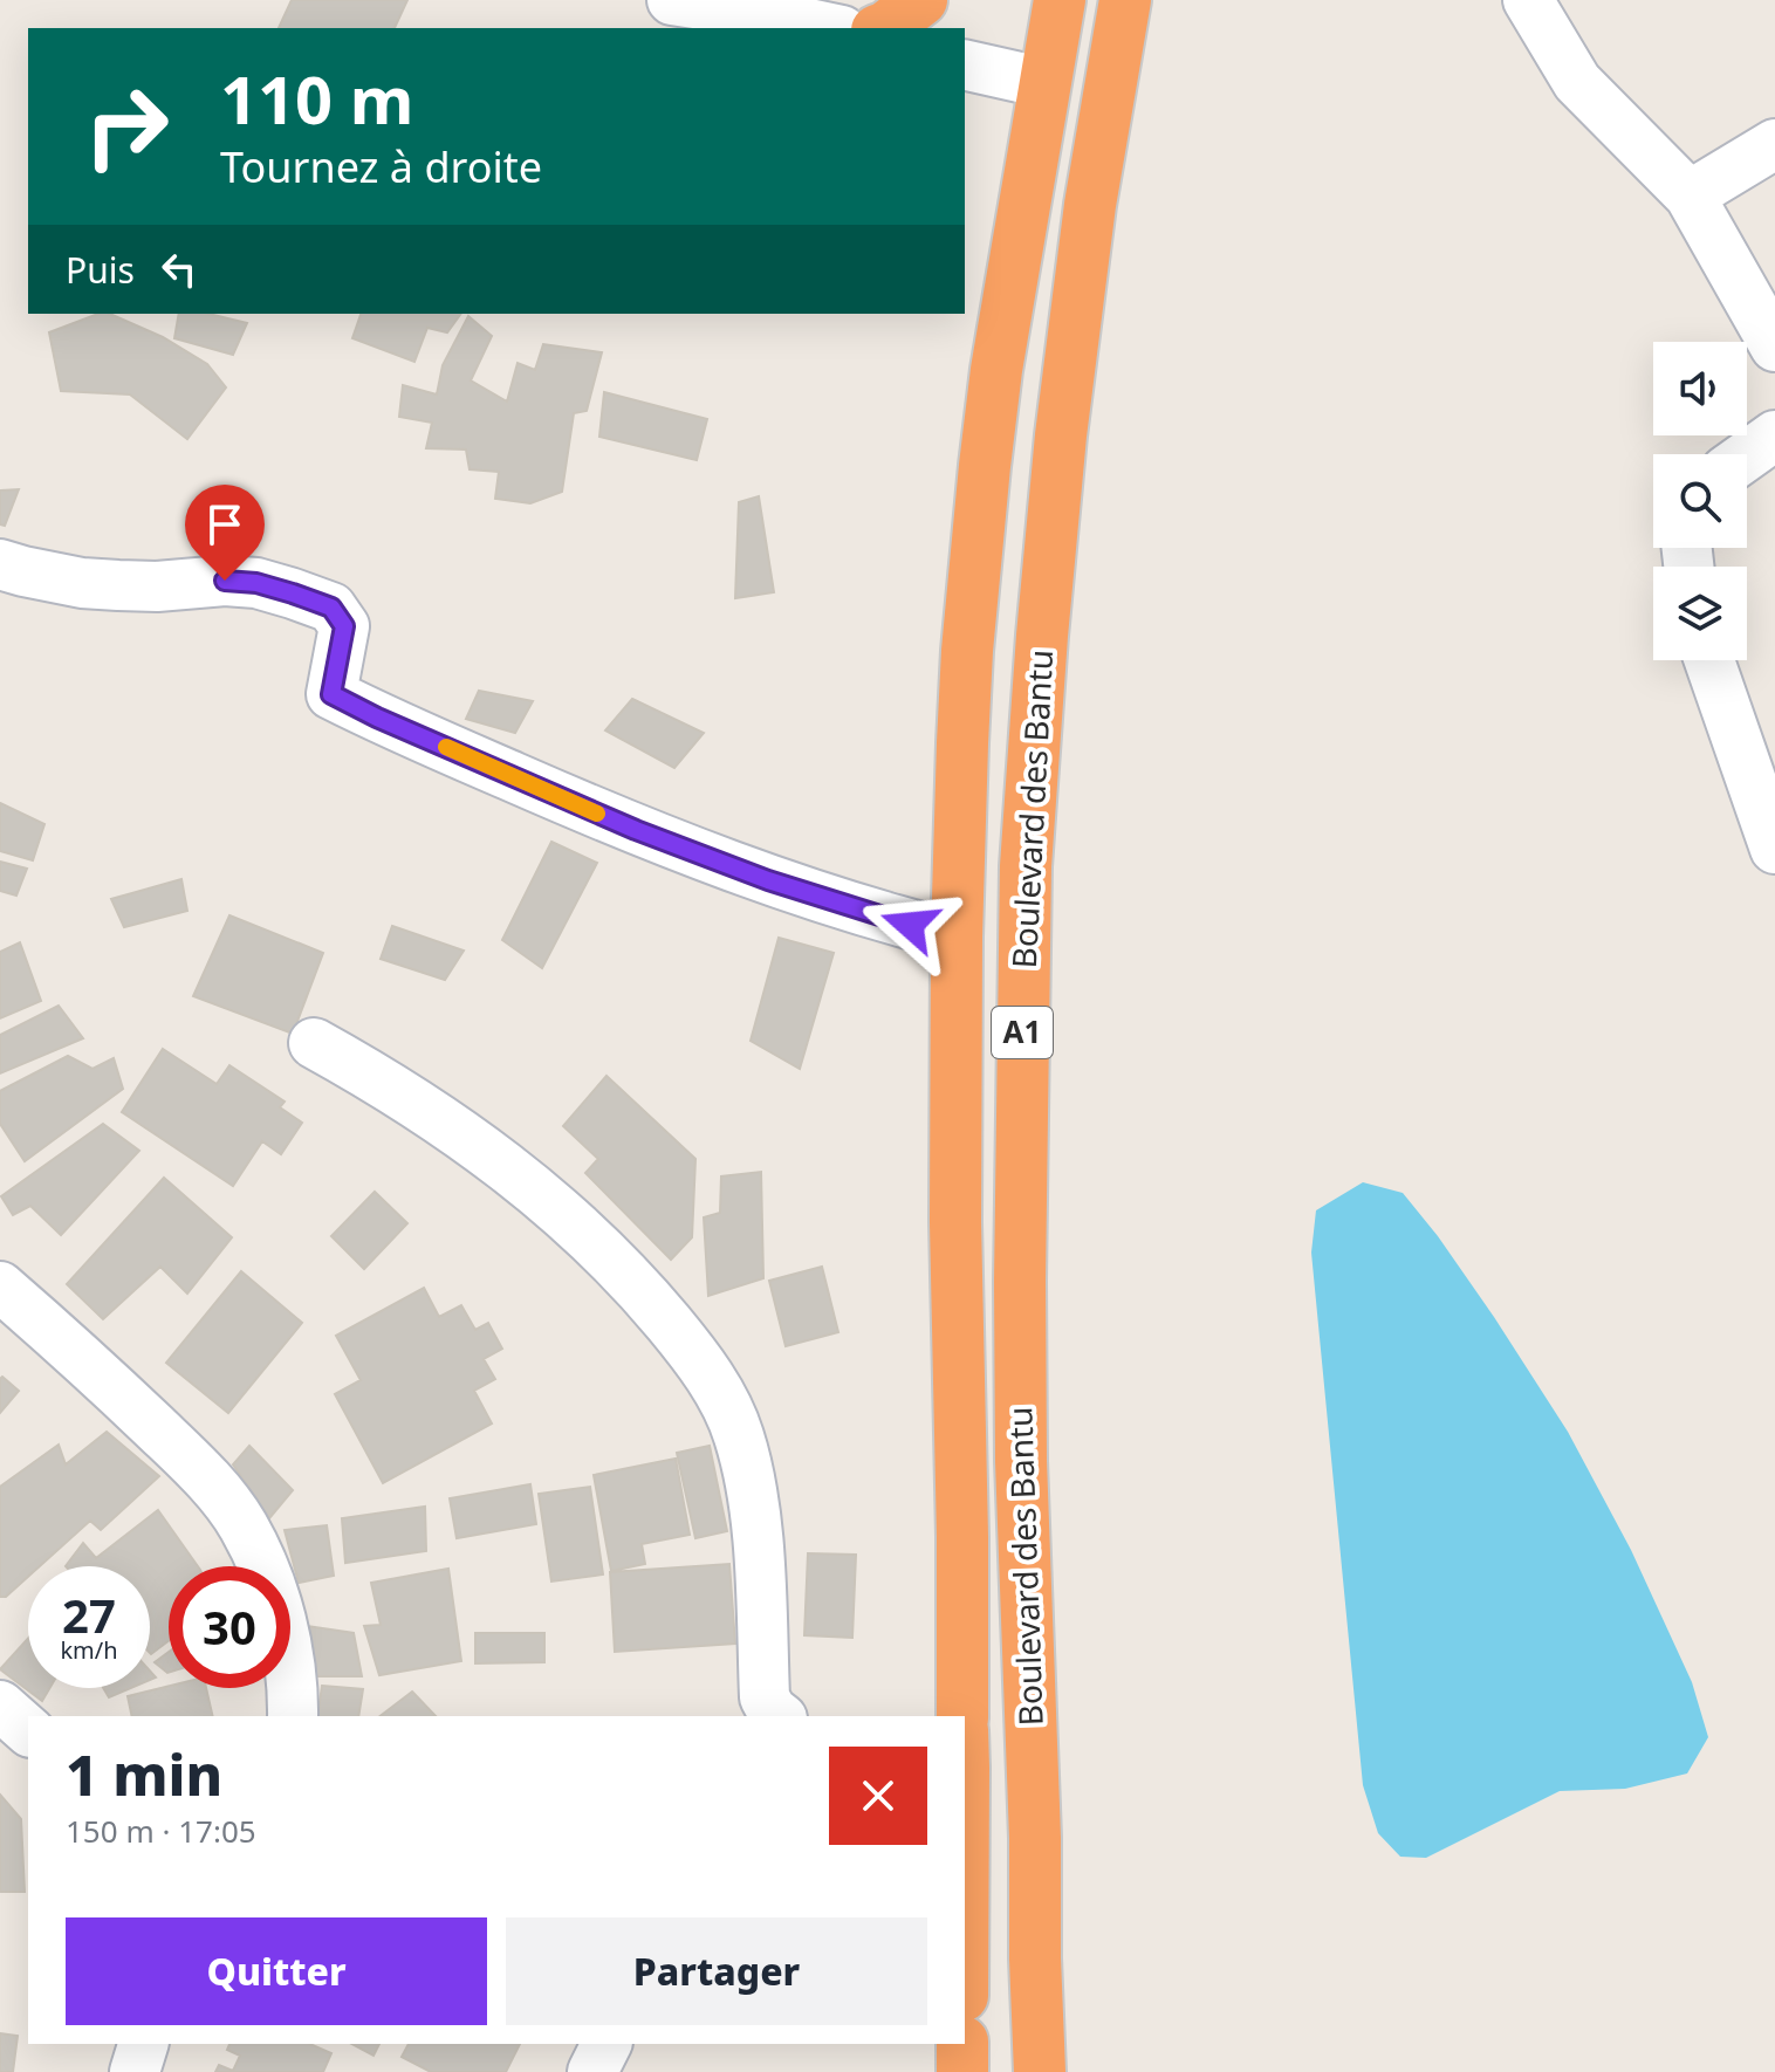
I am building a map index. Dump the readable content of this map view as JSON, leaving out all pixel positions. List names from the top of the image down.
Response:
{
  "streets": {
    "highway": ["Boulevard des Bantu", "A1"]
  },
  "page": {
    "turn": ["110 m", "Tournez à droite"],
    "then": "Puis",
    "speed": "27 km/h",
    "limit": "30",
    "heading": ["1 min", "150 m · 17:05"],
    "buttons": ["Quitter", "Partager"]
  }
}
